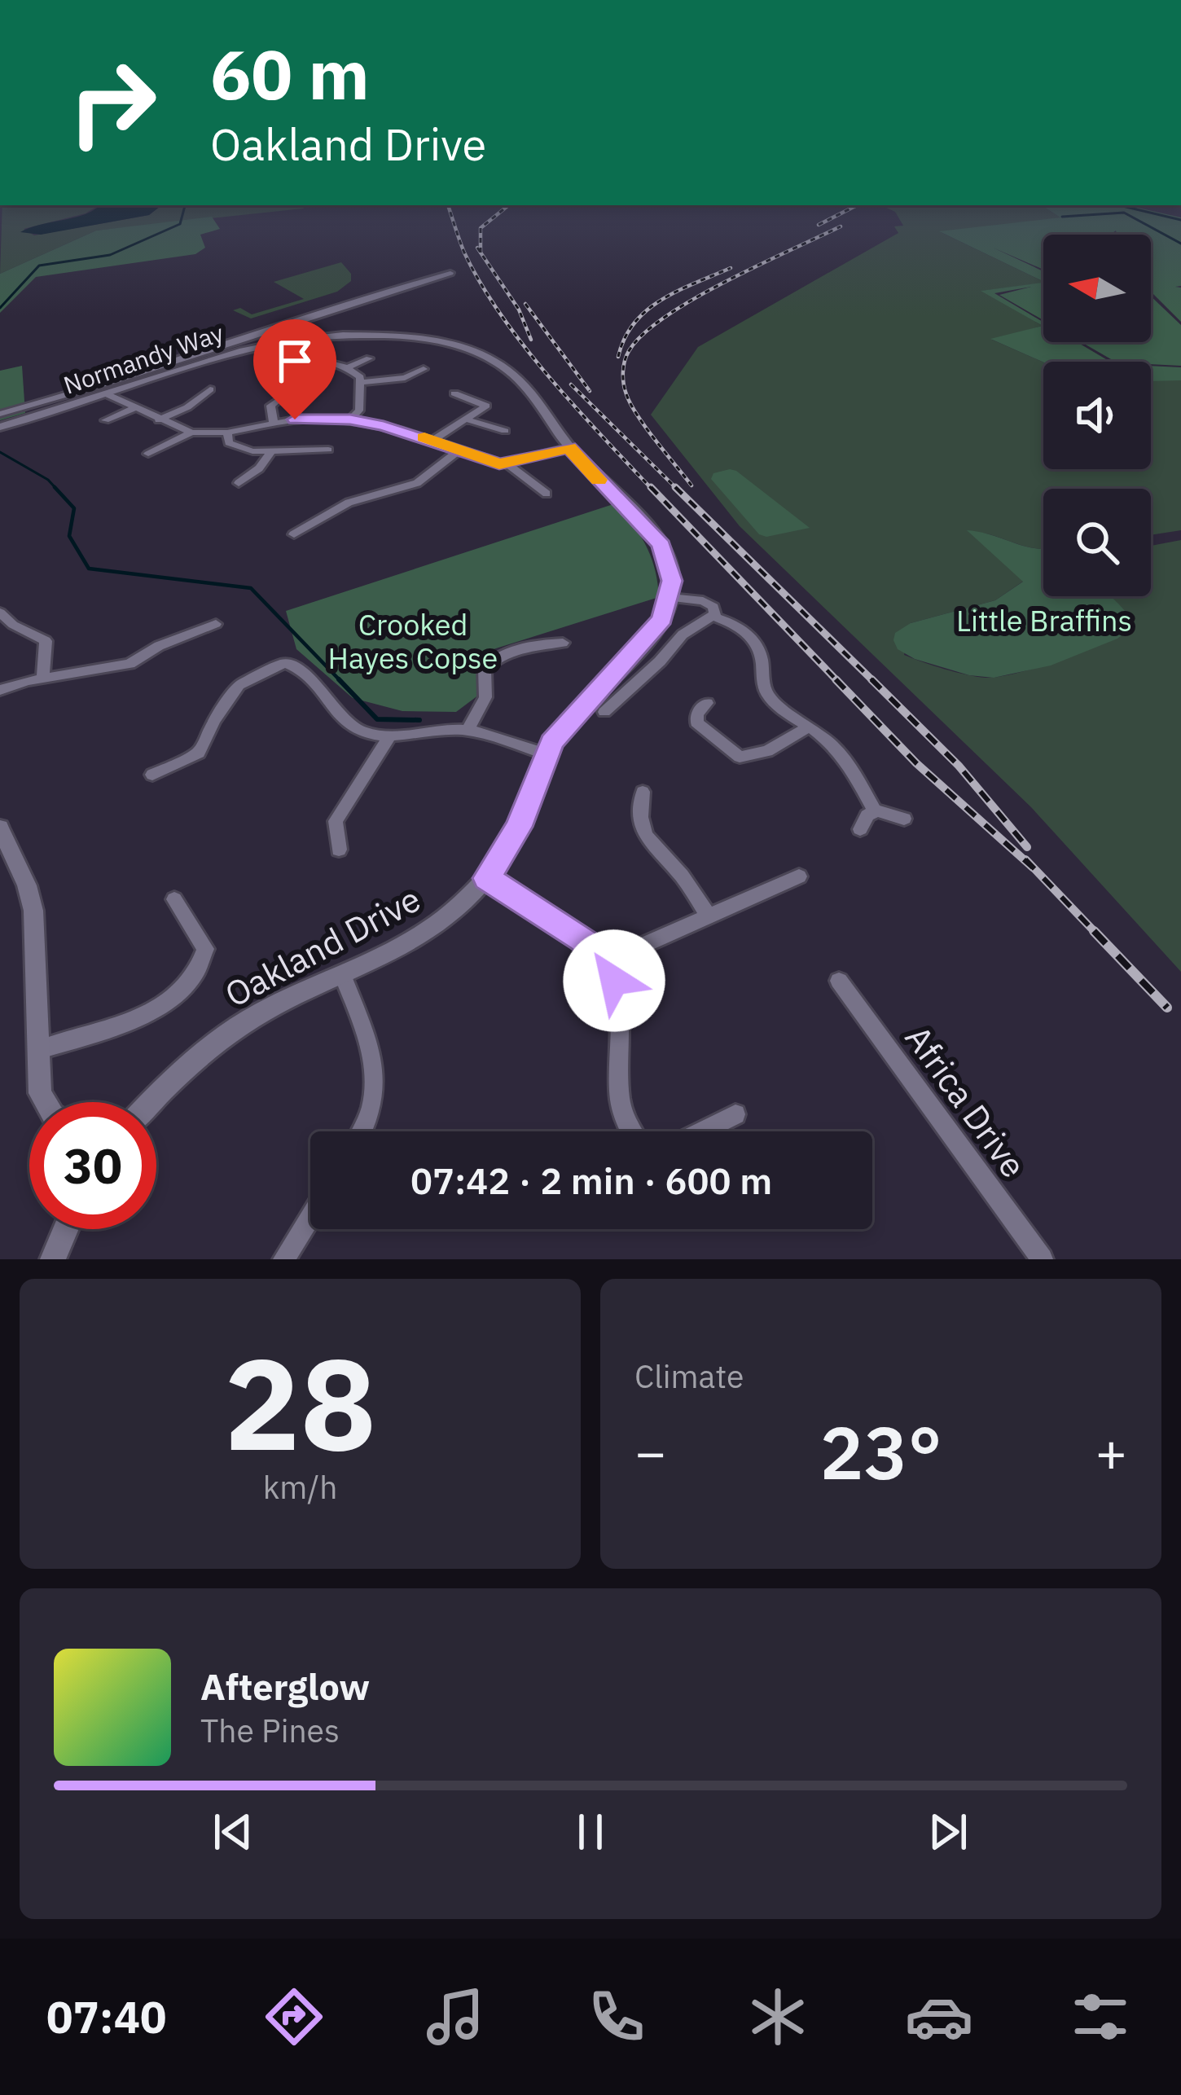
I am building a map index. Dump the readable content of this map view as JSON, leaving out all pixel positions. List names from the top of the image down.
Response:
{
  "streets": {
    "street": ["Normandy Way", "Oakland Drive", "Africa Drive"]
  },
  "parks": ["Little Braffins", "Crooked Hayes Copse"],
  "north": "left",
  "page": {
    "turn": ["60 m", "Oakland Drive"],
    "limit": "30",
    "trip": "07:42 · 2 min · 600 m",
    "tile": [
      ["28", "km/h"],
      "Climate"
    ],
    "heat": ["−", "23°", "+"],
    "song": ["Afterglow", "The Pines"],
    "tabs": "07:40"
  }
}
